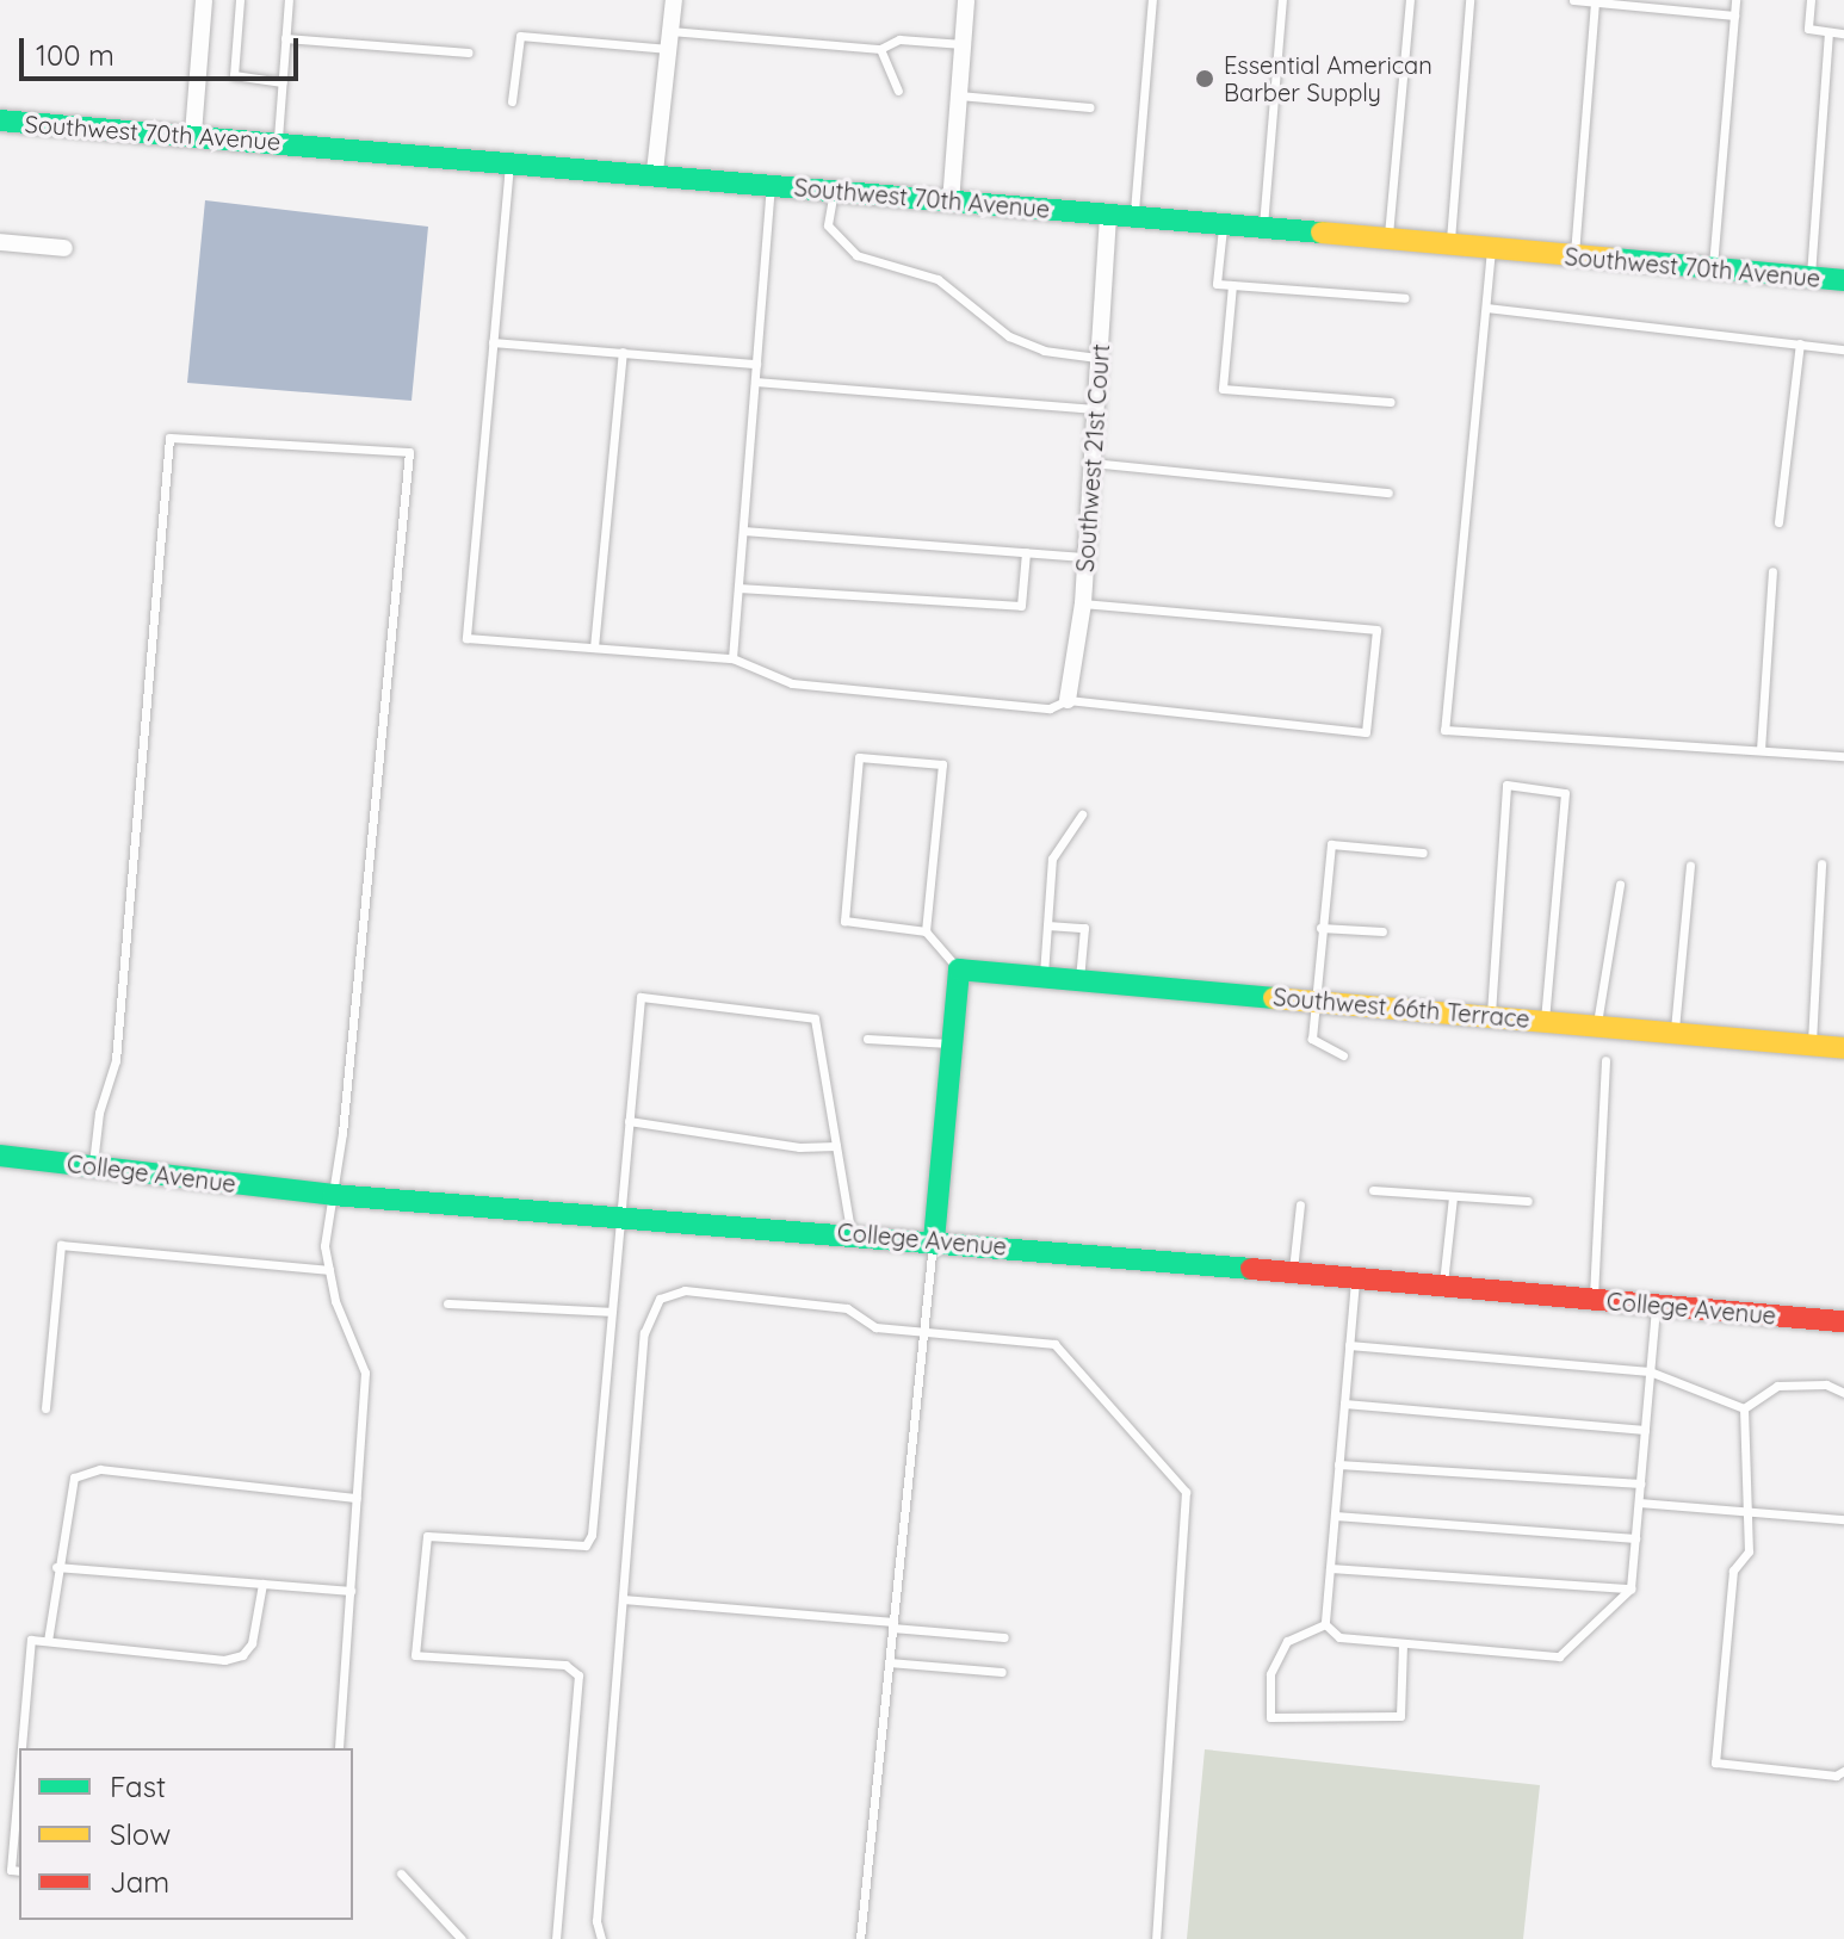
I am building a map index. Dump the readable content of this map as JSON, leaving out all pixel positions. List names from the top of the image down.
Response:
{
  "streets": {
    "street": [
      "Southwest 70th Avenue",
      "Southwest 21st Court",
      "Southwest 66th Terrace",
      "College Avenue"
    ]
  },
  "crossings": [
    ["Southwest 70th Avenue", "Southwest 21st Court"]
  ],
  "places": ["Essential American Barber Supply"],
  "legend": ["Fast", "Slow", "Jam"],
  "scale_bar": "100 m"
}
